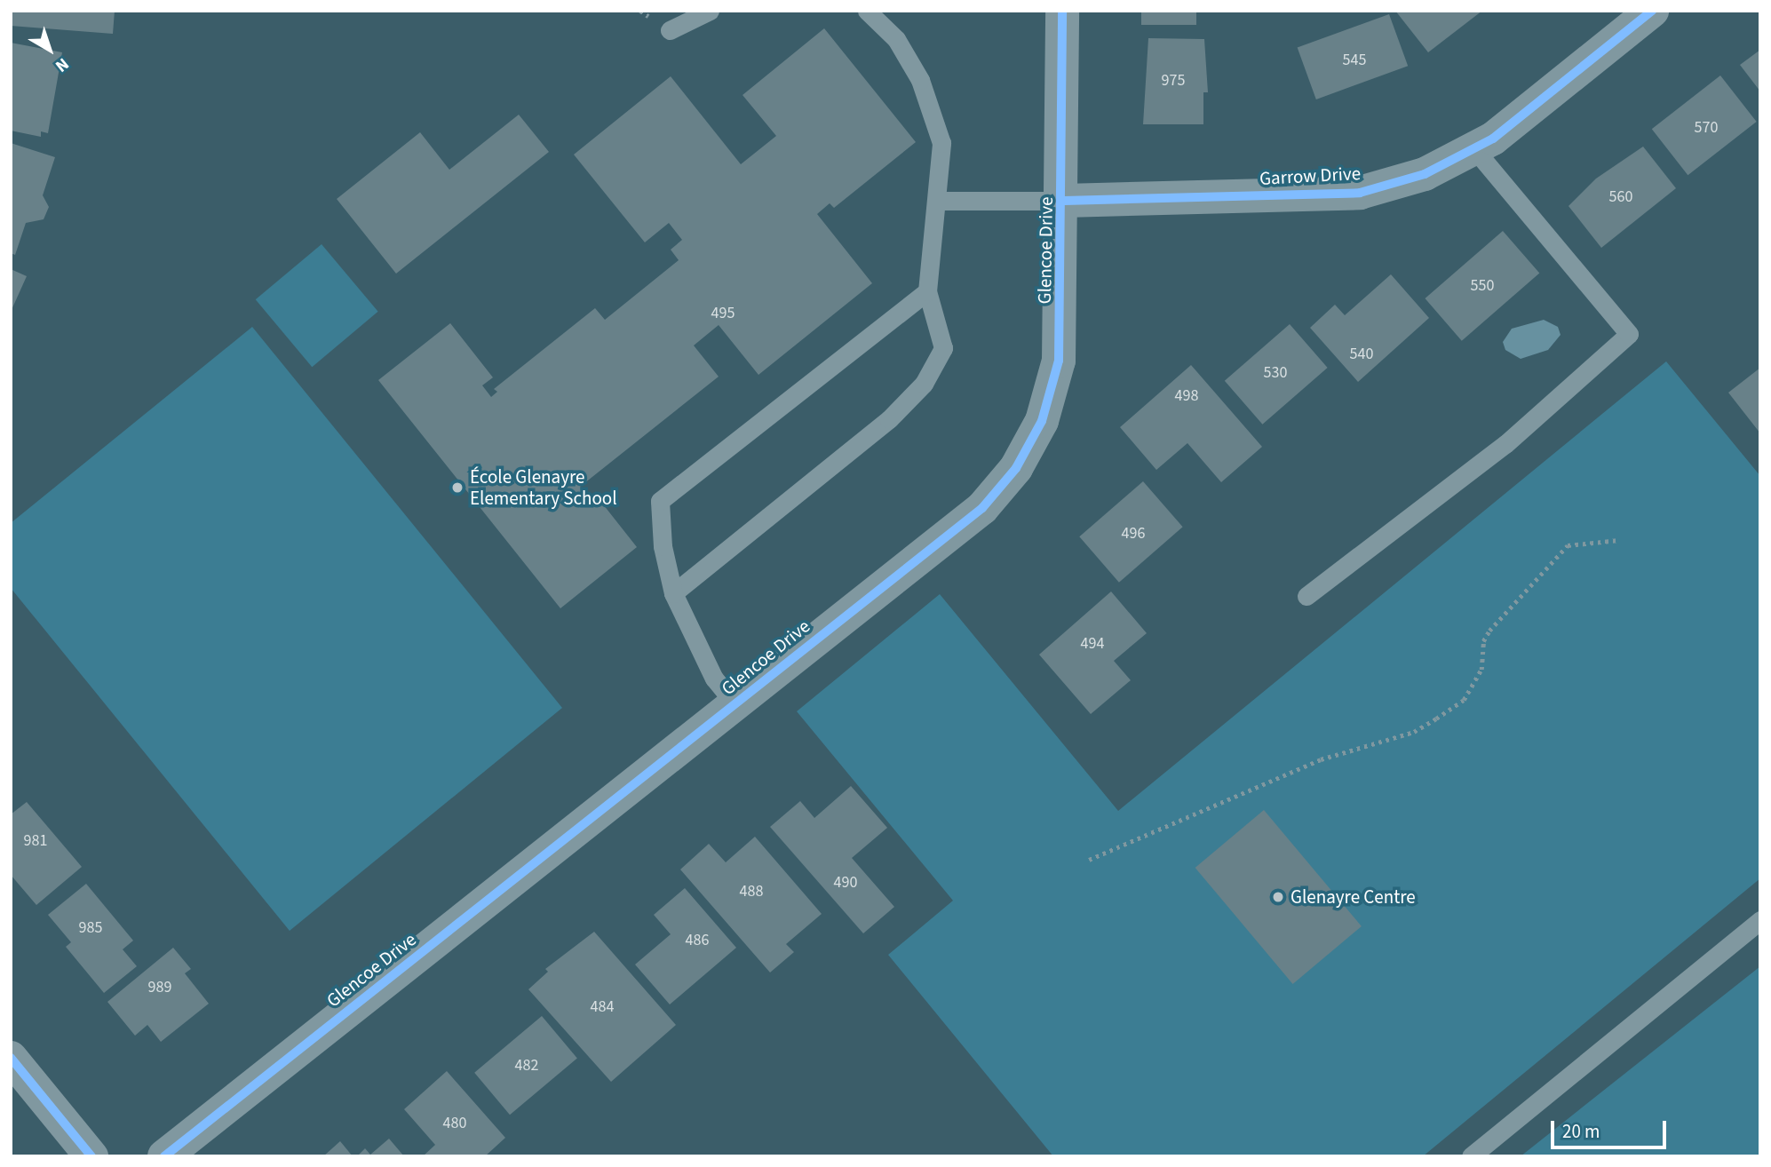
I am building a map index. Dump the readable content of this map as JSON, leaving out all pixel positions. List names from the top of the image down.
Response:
{
  "streets": {
    "street": ["Garrow Drive", "Glencoe Drive"]
  },
  "crossings": [
    ["Garrow Drive", "Glencoe Drive"]
  ],
  "places": ["École Glenayre Elementary School", "Glenayre Centre"],
  "house_numbers": [
    "545",
    "975",
    "570",
    "560",
    "550",
    "495",
    "540",
    "530",
    "498",
    "496",
    "494",
    "981",
    "490",
    "488",
    "985",
    "486",
    "989",
    "484",
    "482",
    "480"
  ],
  "scale_bar": "20 m",
  "north": "bottom right"
}
